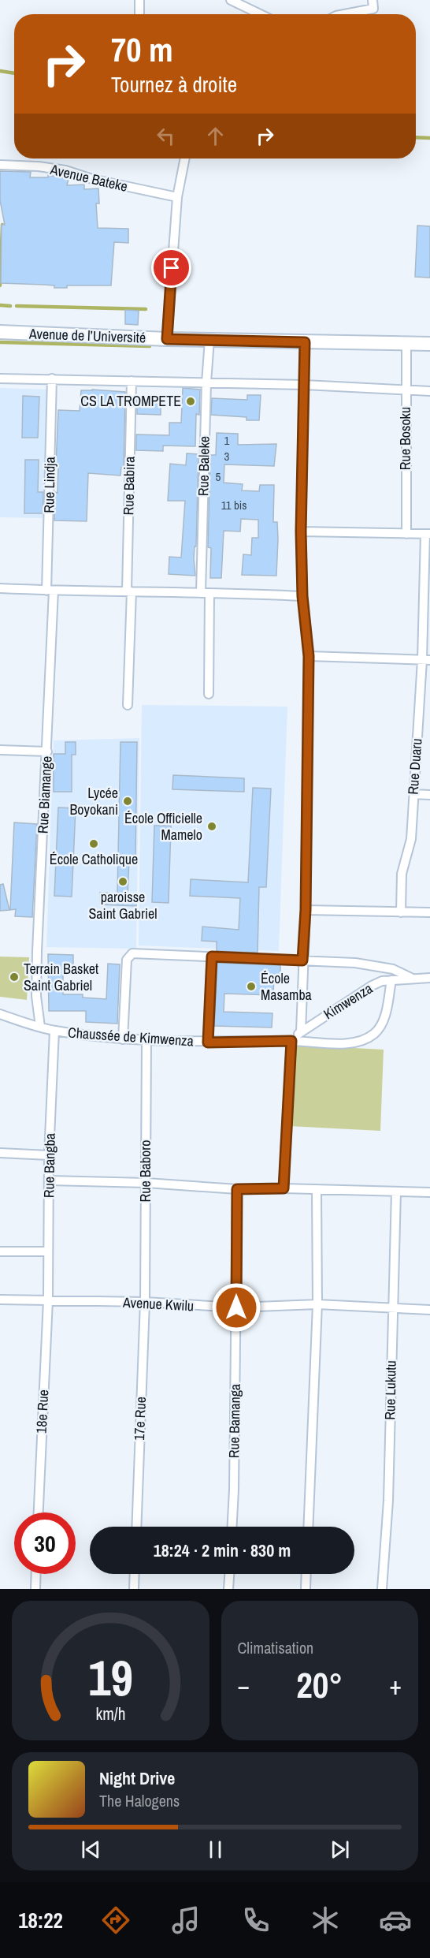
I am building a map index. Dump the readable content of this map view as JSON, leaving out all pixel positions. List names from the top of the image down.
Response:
{
  "streets": {
    "main road": ["Avenue de l’Université"],
    "street": [
      "Avenue Bateke",
      "Rue Bosoku",
      "Rue Baleke",
      "Rue Lindja",
      "Rue Babira",
      "Rue Duaru",
      "Rue Biamange",
      "Kimwenza",
      "Chaussée de Kimwenza",
      "Rue Bangba",
      "Rue Baboro",
      "Avenue Kwilu",
      "Rue Lukutu",
      "18e Rue",
      "17e Rue",
      "Rue Bamanga"
    ]
  },
  "crossings": [
    ["Avenue de l’Université", "Rue Bosoku"],
    ["Avenue de l’Université", "Rue Baleke"],
    ["Rue Lindja", "Rue Biamange"],
    ["Rue Biamange", "Chaussée de Kimwenza"],
    ["Kimwenza", "Chaussée de Kimwenza"],
    ["Chaussée de Kimwenza", "Rue Bangba"],
    ["Chaussée de Kimwenza", "Rue Baboro"],
    ["Rue Bangba", "Avenue Kwilu"],
    ["Rue Bangba", "18e Rue"],
    ["Rue Baboro", "Avenue Kwilu"],
    ["Rue Baboro", "17e Rue"],
    ["Avenue Kwilu", "Rue Lukutu"],
    ["Avenue Kwilu", "18e Rue"],
    ["Avenue Kwilu", "17e Rue"],
    ["Avenue Kwilu", "Rue Bamanga"]
  ],
  "places": [
    "CS LA TROMPETE",
    "Lycée Boyokani",
    "École Officielle Mamelo",
    "École Catholique",
    "paroisse Saint Gabriel",
    "Terrain Basket Saint Gabriel",
    "École Masamba"
  ],
  "house_numbers": [
    "1",
    "3",
    "5",
    "11 bis"
  ],
  "page": {
    "turn": ["70 m", "Tournez à droite"],
    "limit": "30",
    "trip": "18:24 · 2 min · 830 m",
    "tile": "Climatisation",
    "heat": ["−", "20°", "+"],
    "song": ["Night Drive", "The Halogens"],
    "tabs": "18:22",
    "gauge": ["19", "km/h"]
  }
}
